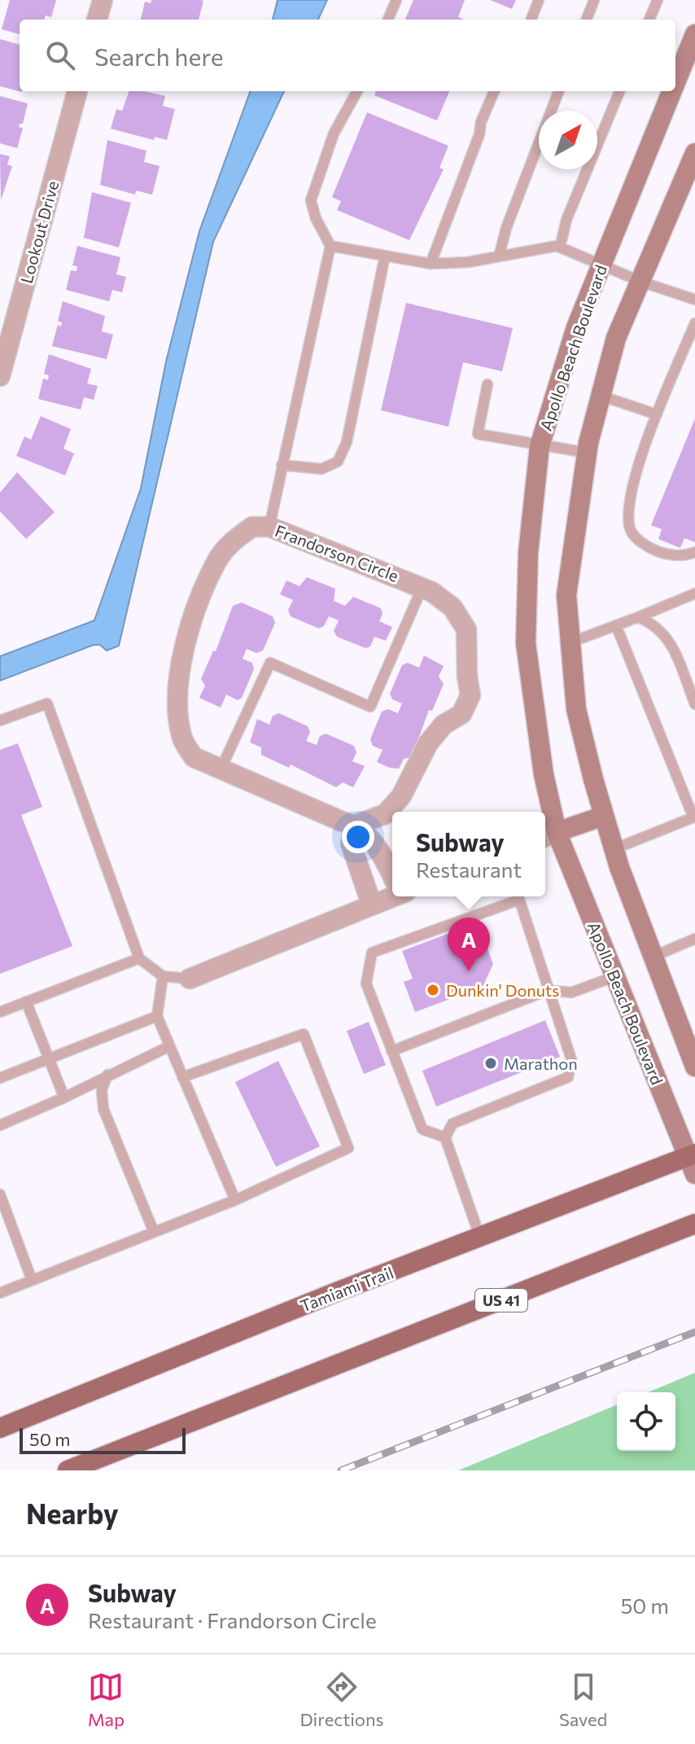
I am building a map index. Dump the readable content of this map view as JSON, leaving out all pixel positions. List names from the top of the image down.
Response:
{
  "streets": {
    "main road": ["Apollo Beach Boulevard", "Tamiami Trail", "US 41"],
    "street": ["Lookout Drive", "Frandorson Circle"]
  },
  "crossings": [
    ["Apollo Beach Boulevard", "Tamiami Trail"]
  ],
  "places": ["Dunkin' Donuts", "Marathon"],
  "scale_bar": "50 m",
  "north": "top right",
  "page": {
    "search": "Search here",
    "popup": ["Subway", "Restaurant"],
    "pins": "A",
    "scale": "50 m",
    "heading": "Nearby",
    "list": [
      {
        "mark": "A",
        "name": "Subway",
        "note": "Restaurant · Frandorson Circle",
        "value": "50 m"
      }
    ],
    "nav": ["Map", "Directions", "Saved"]
  }
}
